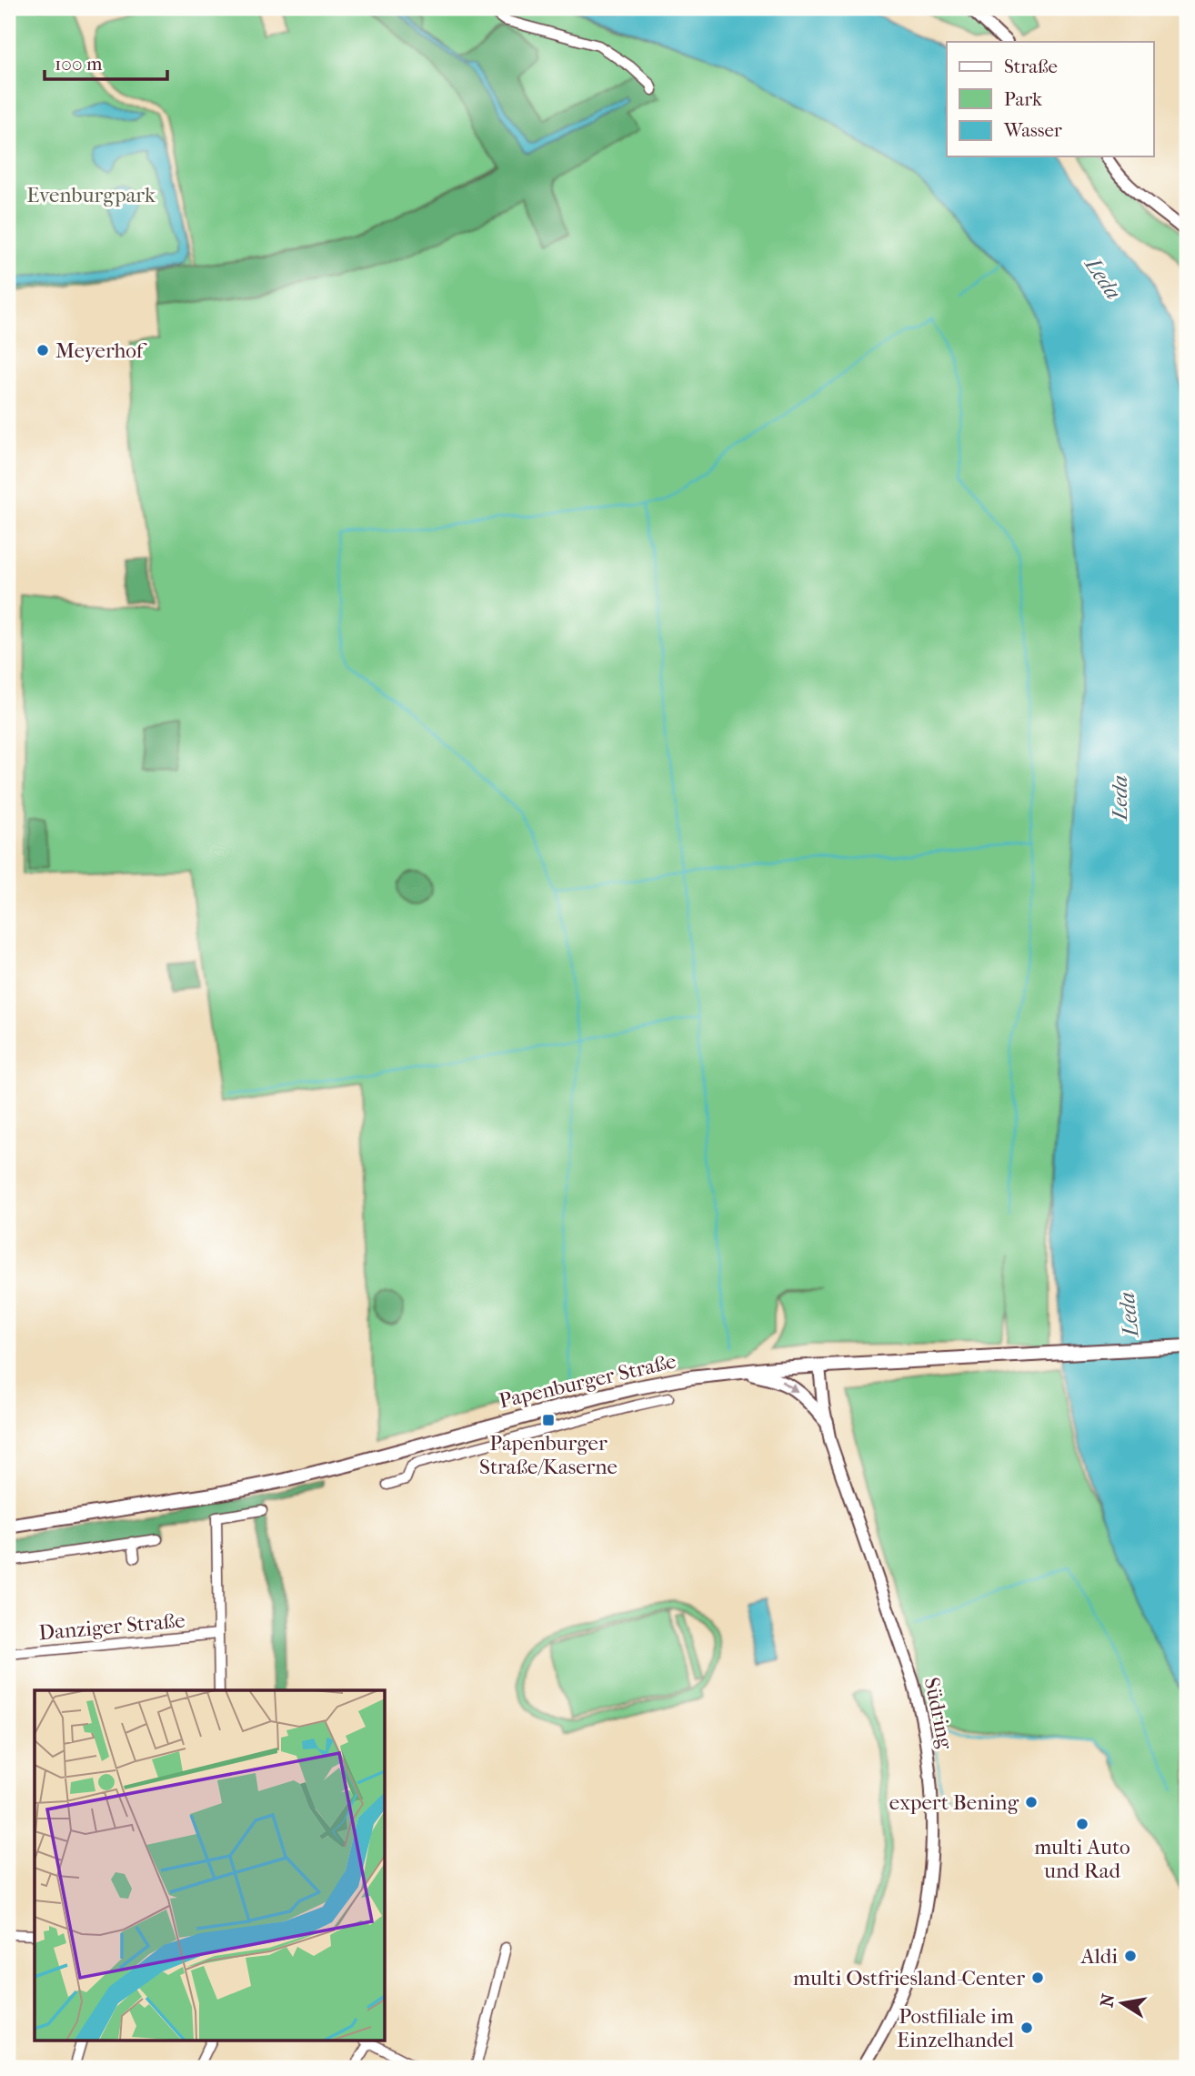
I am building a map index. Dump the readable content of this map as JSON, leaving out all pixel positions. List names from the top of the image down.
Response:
{
  "streets": {
    "main road": ["Papenburger Straße", "Südring"],
    "street": ["Danziger Straße"]
  },
  "crossings": [
    ["Papenburger Straße", "Südring"]
  ],
  "water": ["Leda"],
  "parks": ["Evenburgpark"],
  "places": {
    "other": [
      "Meyerhof",
      "expert Bening",
      "multi Auto und Rad",
      "Aldi",
      "multi Ostfriesland-Center",
      "Postfiliale im Einzelhandel"
    ],
    "transit": ["Papenburger Straße/Kaserne"]
  },
  "legend": ["Straße", "Park", "Wasser"],
  "scale_bar": "100 m",
  "north": "left"
}
